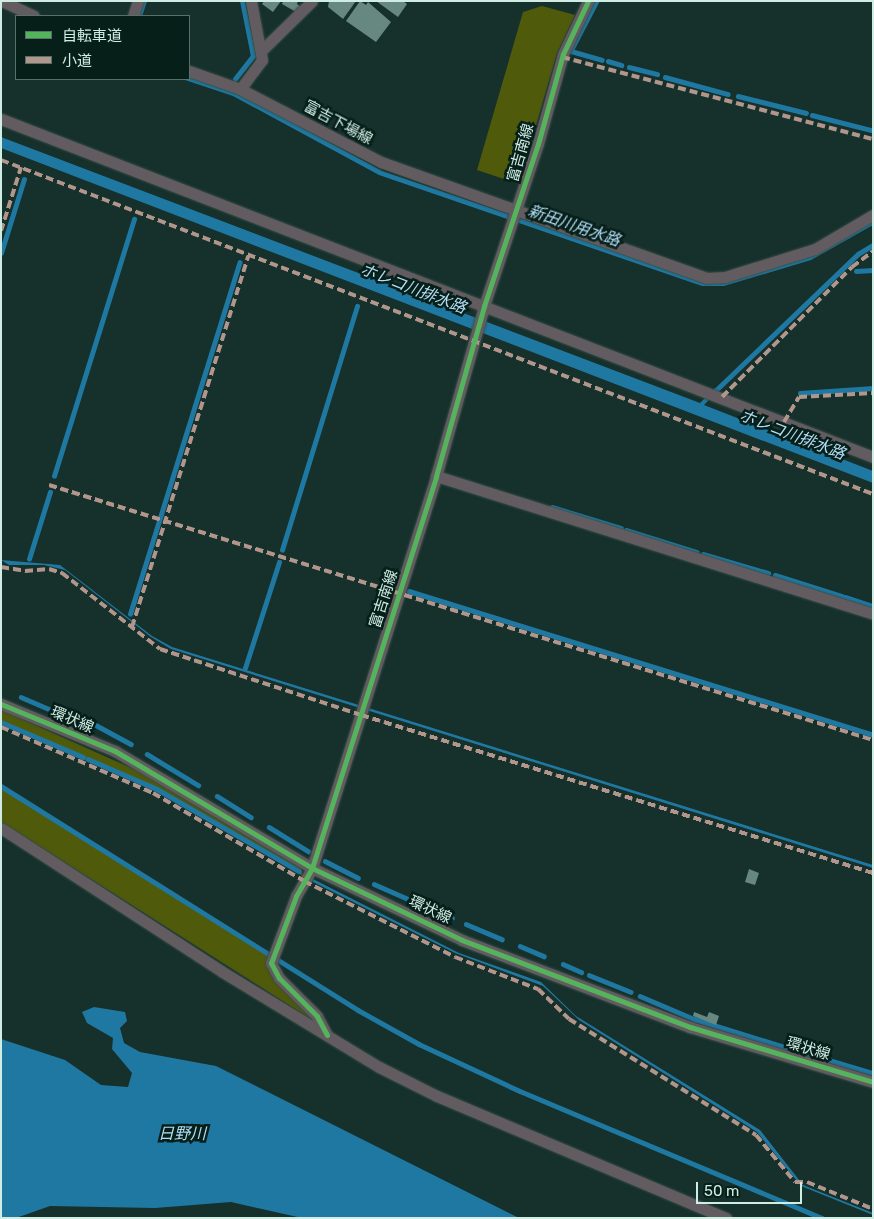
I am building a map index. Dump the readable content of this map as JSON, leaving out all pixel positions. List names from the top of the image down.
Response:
{
  "streets": {
    "street": ["富吉下場線", "富吉南線", "環状線"]
  },
  "crossings": [
    ["富吉下場線", "富吉南線"],
    ["富吉南線", "環状線"]
  ],
  "water": ["新田川用水路", "ホレコ川排水路", "日野川"],
  "legend": ["自転車道", "小道"],
  "scale_bar": "50 m"
}
